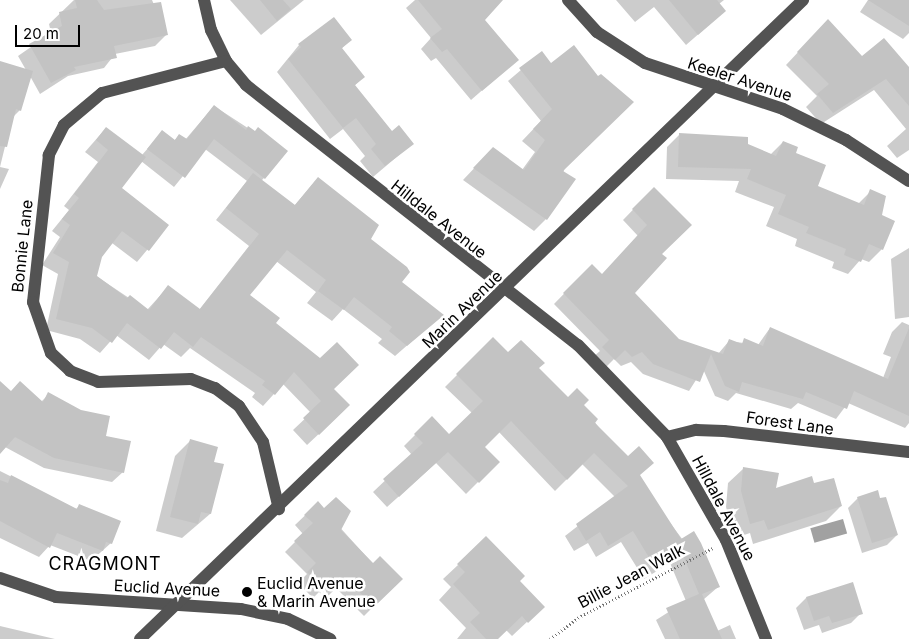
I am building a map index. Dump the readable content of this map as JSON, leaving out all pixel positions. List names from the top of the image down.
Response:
{
  "streets": {
    "street": [
      "Keeler Avenue",
      "Hilldale Avenue",
      "Bonnie Lane",
      "Marin Avenue",
      "Forest Lane",
      "Euclid Avenue"
    ],
    "path": ["Billie Jean Walk"]
  },
  "crossings": [
    ["Keeler Avenue", "Marin Avenue"],
    ["Hilldale Avenue", "Bonnie Lane"],
    ["Hilldale Avenue", "Marin Avenue"],
    ["Hilldale Avenue", "Forest Lane"],
    ["Hilldale Avenue", "Billie Jean Walk"],
    ["Bonnie Lane", "Marin Avenue"],
    ["Marin Avenue", "Euclid Avenue"]
  ],
  "districts": ["CRAGMONT"],
  "places": ["Euclid Avenue & Marin Avenue"],
  "scale_bar": "20 m"
}
